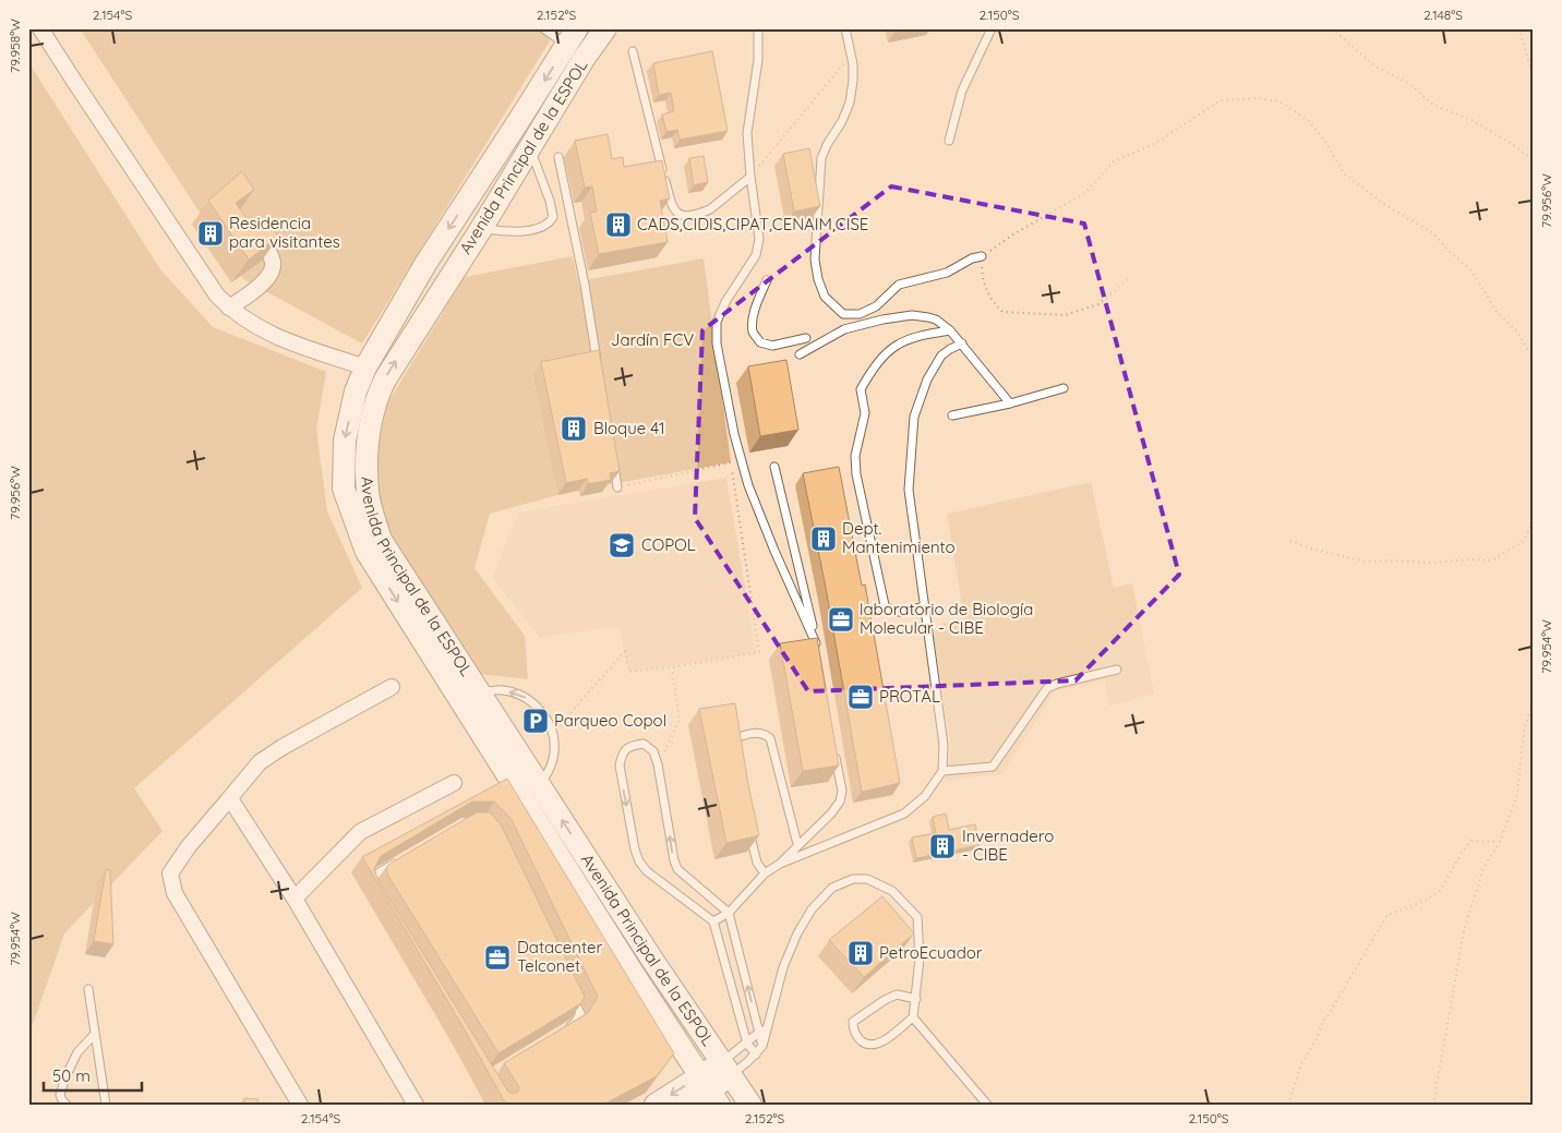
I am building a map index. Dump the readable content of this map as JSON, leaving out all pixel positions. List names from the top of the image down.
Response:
{
  "streets": {
    "street": ["Avenida Principal de la ESPOL"]
  },
  "parks": ["Jardín FCV"],
  "places": {
    "building": [
      "CADS,CIDIS,CIPAT,CENAIM,CISE",
      "Residencia para visitantes",
      "Bloque 41",
      "Dept. Mantenimiento",
      "Invernadero - CIBE",
      "PetroEcuador"
    ],
    "school or university": ["COPOL"],
    "office": ["laboratorio de Biología Molecular - CIBE", "PROTAL", "Datacenter Telconet"],
    "parking": ["Parqueo Copol"]
  },
  "scale_bar": "50 m",
  "coordinates": [
    "2.154°S",
    "2.152°S",
    "2.150°S",
    "2.148°S",
    "79.958°W",
    "79.956°W",
    "79.954°W"
  ]
}
